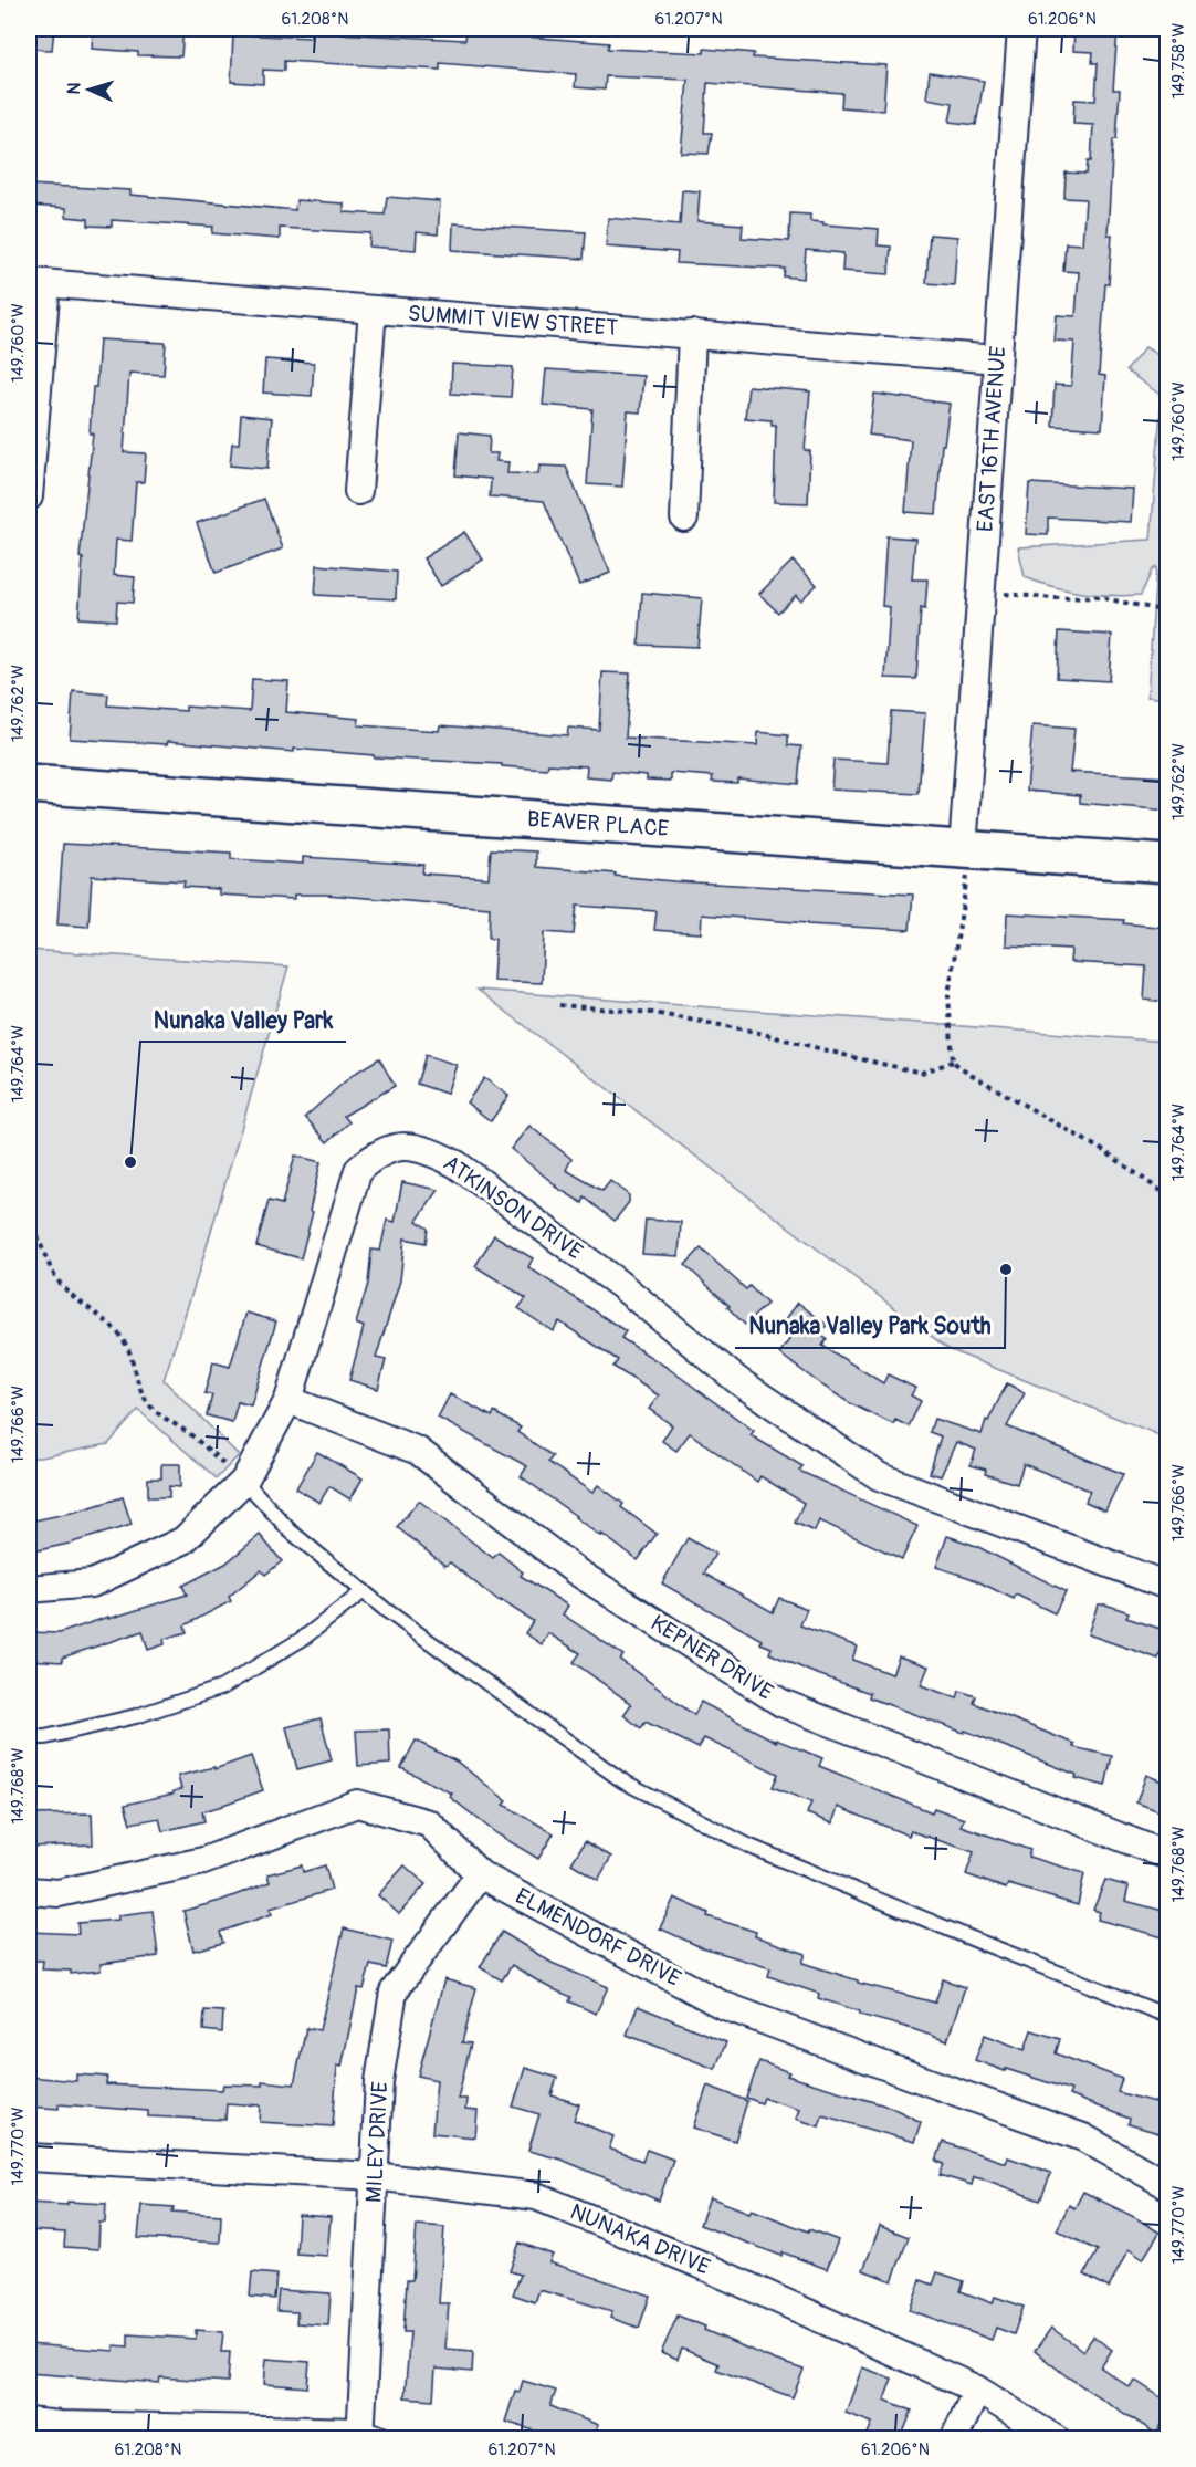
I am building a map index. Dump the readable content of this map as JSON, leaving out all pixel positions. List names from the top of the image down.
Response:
{
  "streets": {
    "street": [
      "SUMMIT VIEW STREET",
      "EAST 16TH AVENUE",
      "BEAVER PLACE",
      "ATKINSON DRIVE",
      "KEPNER DRIVE",
      "ELMENDORF DRIVE",
      "MILEY DRIVE",
      "NUNAKA DRIVE"
    ]
  },
  "crossings": [
    ["SUMMIT VIEW STREET", "EAST 16TH AVENUE"],
    ["EAST 16TH AVENUE", "BEAVER PLACE"],
    ["ATKINSON DRIVE", "KEPNER DRIVE"],
    ["ELMENDORF DRIVE", "MILEY DRIVE"],
    ["MILEY DRIVE", "NUNAKA DRIVE"]
  ],
  "places": ["Nunaka Valley Park", "Nunaka Valley Park South"],
  "north": "left",
  "coordinates": [
    "61.208°N",
    "61.207°N",
    "61.206°N",
    "149.758°W",
    "149.760°W",
    "149.762°W",
    "149.764°W",
    "149.766°W",
    "149.768°W",
    "149.770°W"
  ]
}
